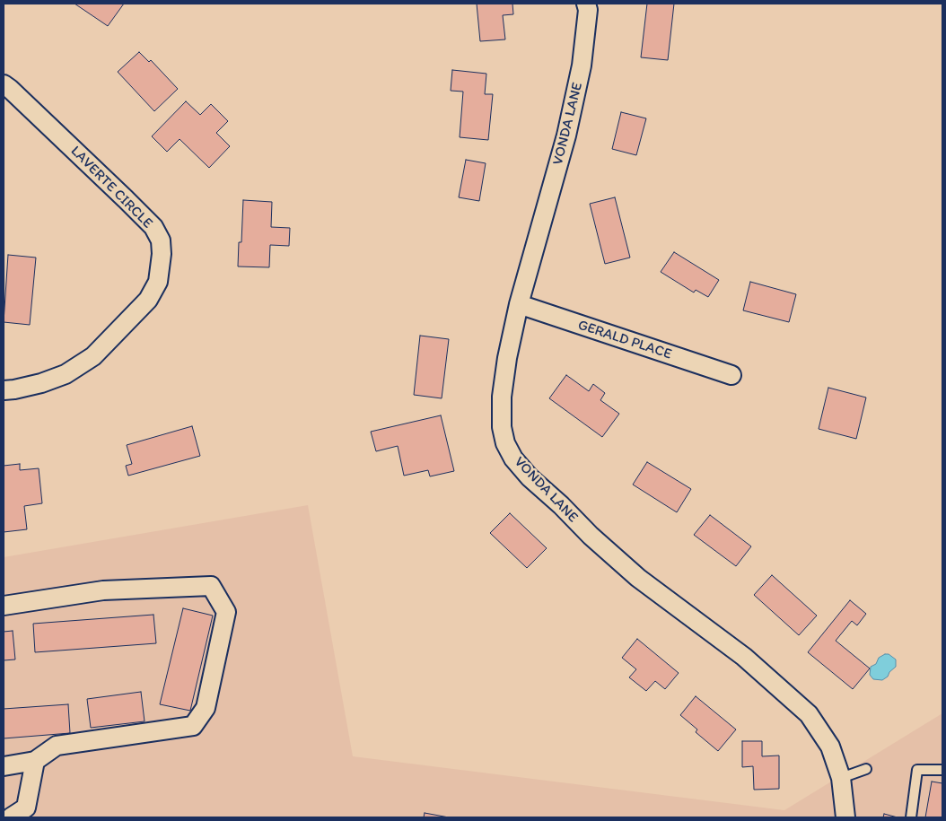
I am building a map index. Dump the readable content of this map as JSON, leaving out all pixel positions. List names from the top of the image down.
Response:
{
  "streets": {
    "street": ["VONDA LANE", "LAVERTE CIRCLE", "GERALD PLACE"]
  },
  "crossings": [
    ["VONDA LANE", "GERALD PLACE"]
  ]
}
